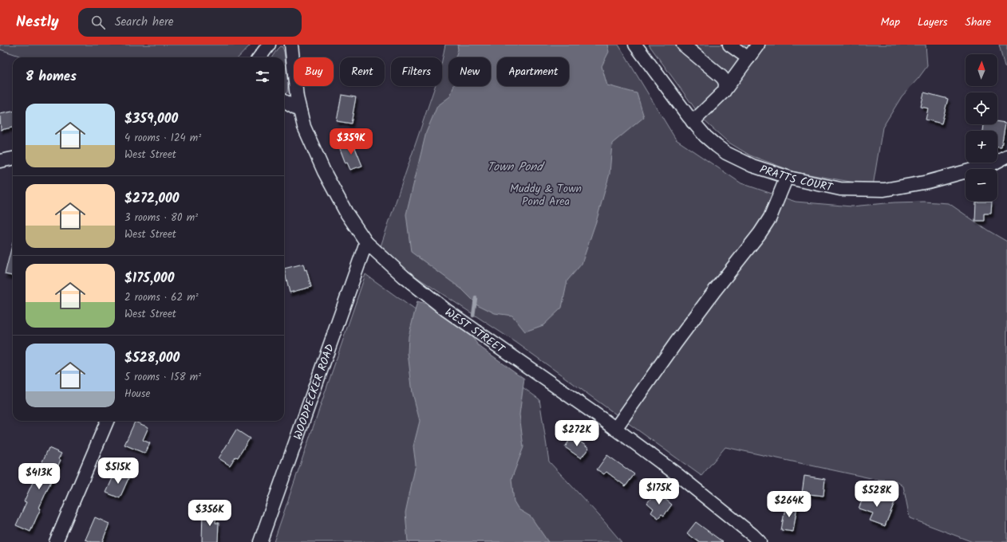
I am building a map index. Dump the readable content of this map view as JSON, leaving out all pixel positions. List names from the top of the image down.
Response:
{
  "streets": {
    "street": ["PRATTS COURT", "WEST STREET", "WOODPECKER ROAD"]
  },
  "crossings": [
    ["WEST STREET", "WOODPECKER ROAD"]
  ],
  "water": ["Town Pond"],
  "parks": ["Muddy & Town Pond Area"],
  "north": "top",
  "page": {
    "header": "Nestly",
    "search": "Search here",
    "nav": ["Map", "Layers", "Share"],
    "map_buttons": ["+", "−"],
    "chip": [
      "Buy",
      "Rent",
      "Filters",
      "New",
      "Apartment"
    ],
    "heading": "8 homes",
    "list": [
      {
        "name": "$359,000",
        "note": "4 rooms · 124 m² · West Street"
      },
      {
        "name": "$272,000",
        "note": "3 rooms · 80 m² · West Street"
      },
      {
        "name": "$175,000",
        "note": "2 rooms · 62 m² · West Street"
      },
      {
        "name": "$528,000",
        "note": "5 rooms · 158 m² · House"
      }
    ],
    "price": [
      "$359K",
      "$272K",
      "$515K",
      "$413K",
      "$175K",
      "$528K",
      "$264K",
      "$356K"
    ]
  }
}
